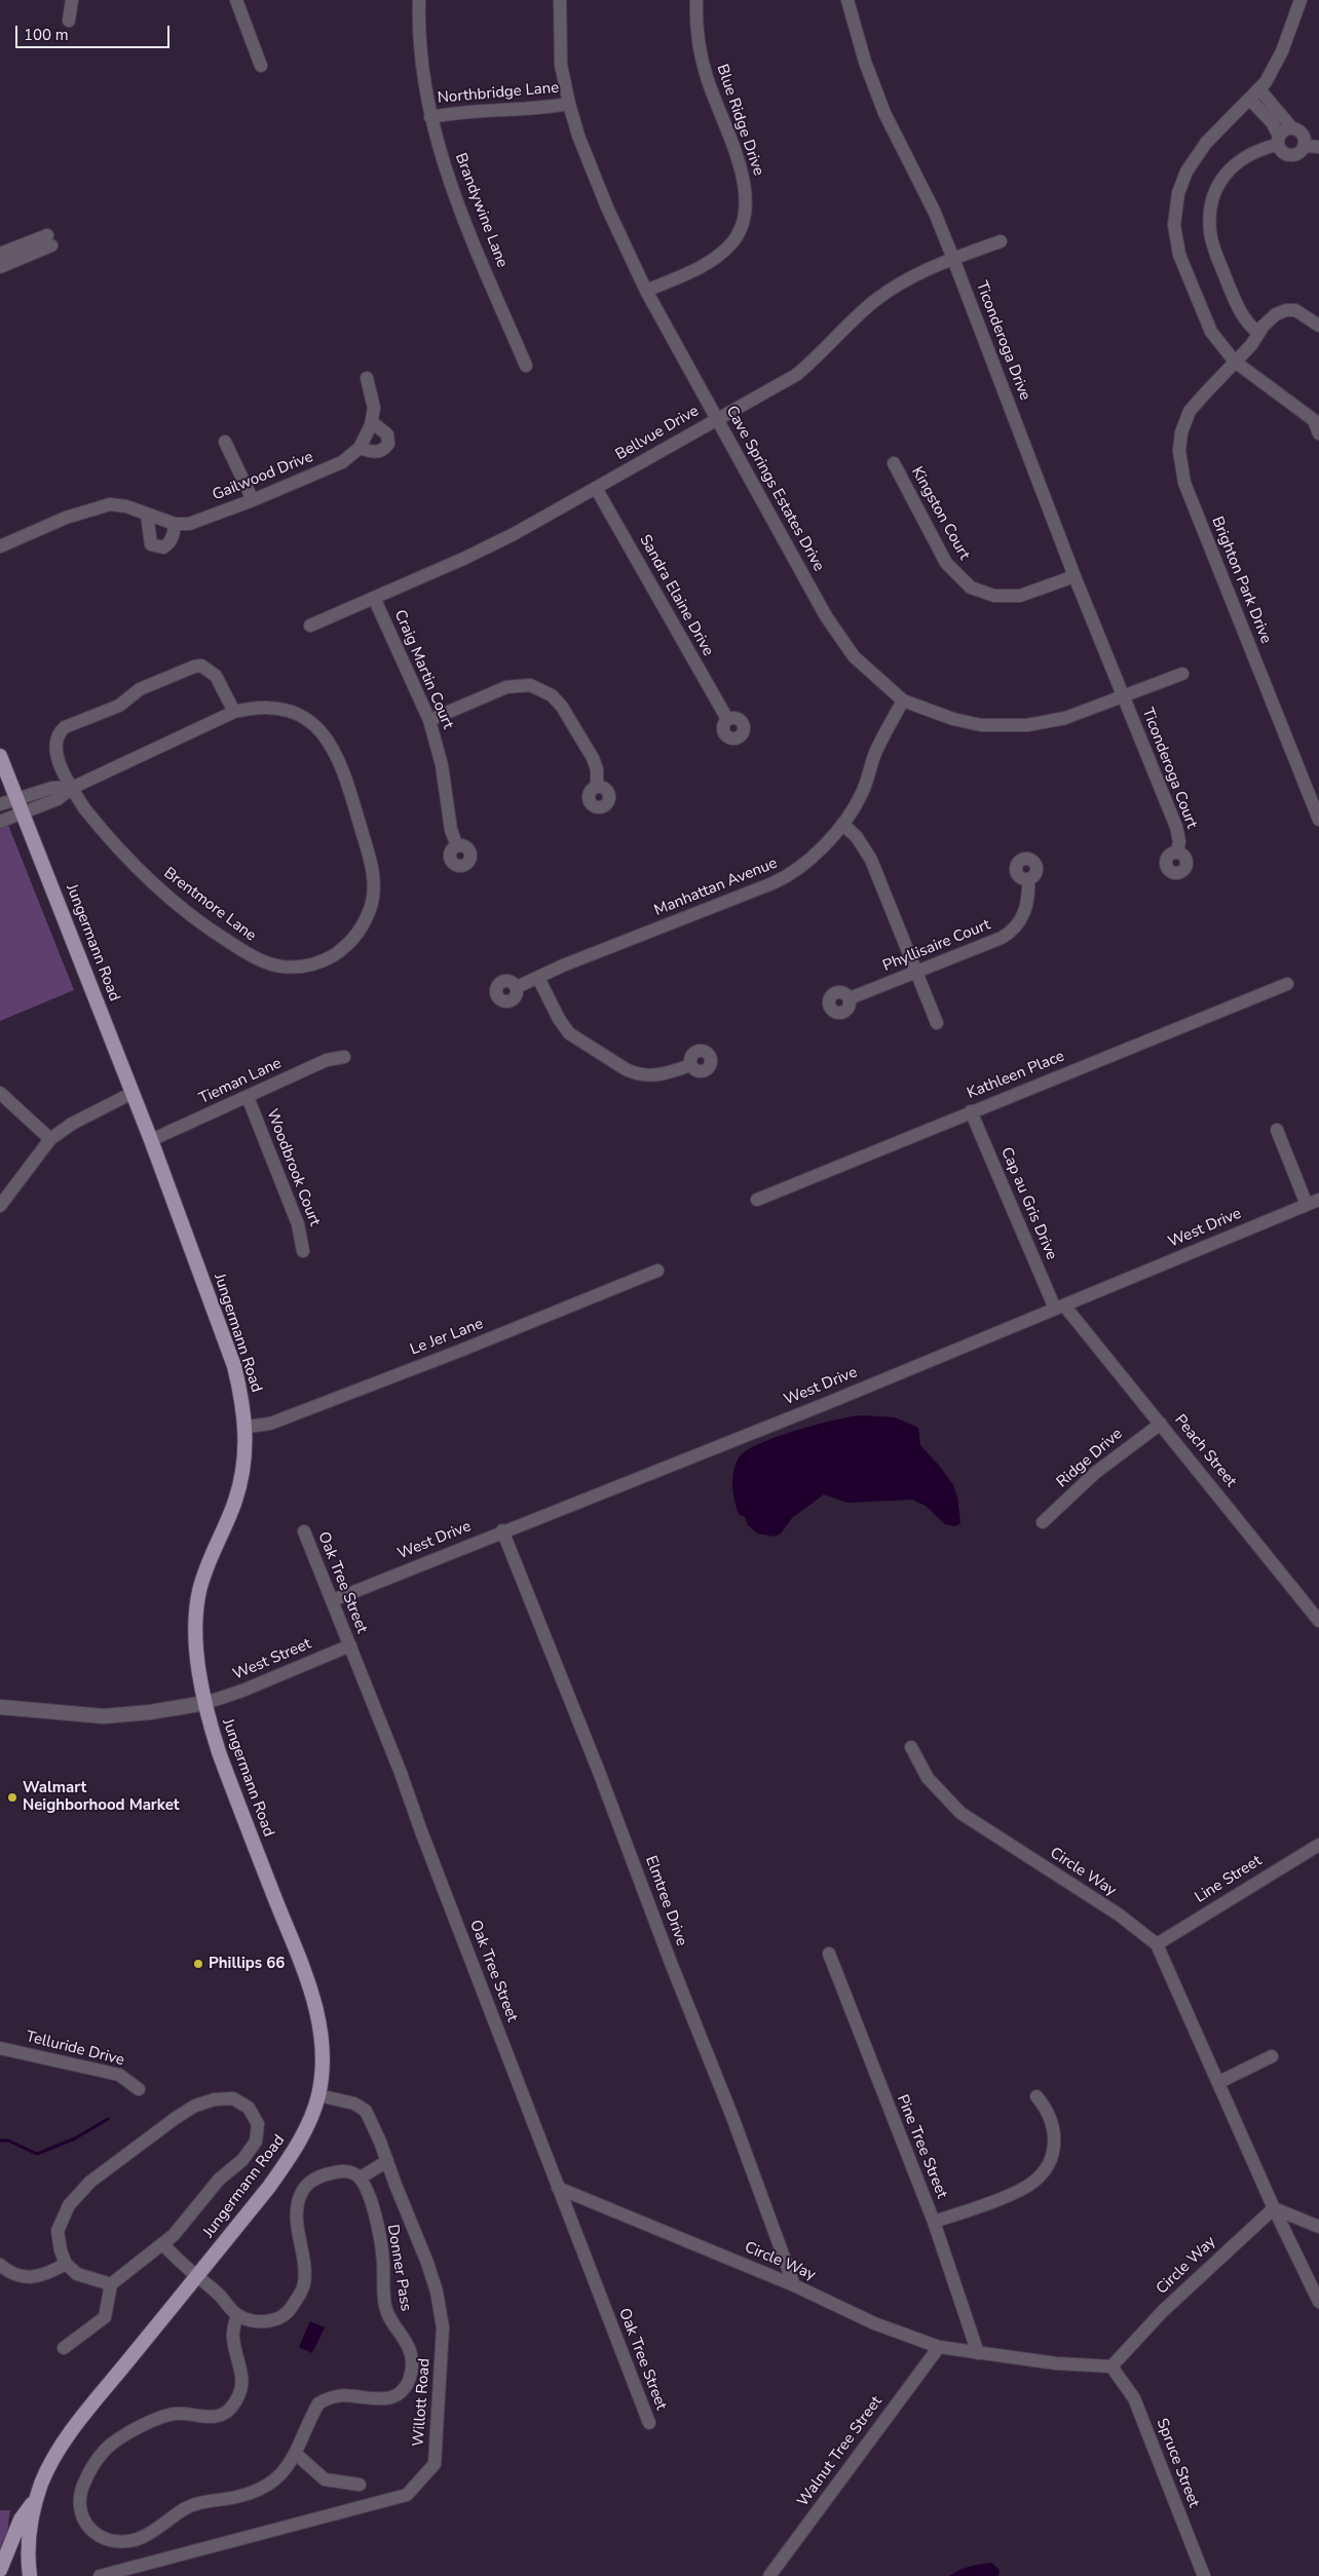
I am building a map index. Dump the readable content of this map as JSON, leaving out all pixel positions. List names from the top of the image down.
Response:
{
  "streets": {
    "main road": ["Jungermann Road"],
    "street": [
      "Northbridge Lane",
      "Blue Ridge Drive",
      "Brandywine Lane",
      "Ticonderoga Drive",
      "Bellvue Drive",
      "Gailwood Drive",
      "Cave Springs Estates Drive",
      "Kingston Court",
      "Brighton Park Drive",
      "Sandra Elaine Drive",
      "Craig Martin Court",
      "Ticonderoga Court",
      "Manhattan Avenue",
      "Brentmore Lane",
      "Phyllisaire Court",
      "Kathleen Place",
      "Tieman Lane",
      "Woodbrook Court",
      "Cap au Gris Drive",
      "West Drive",
      "Le Jer Lane",
      "Peach Street",
      "Ridge Drive",
      "Oak Tree Street",
      "West Street",
      "Circle Way",
      "Line Street",
      "Elmtree Drive",
      "Telluride Drive",
      "Pine Tree Street",
      "Donner Pass",
      "Willott Road",
      "Walnut Tree Street",
      "Spruce Street"
    ]
  },
  "crossings": [
    ["Northbridge Lane", "Brandywine Lane"],
    ["Northbridge Lane", "Cave Springs Estates Drive"],
    ["Blue Ridge Drive", "Cave Springs Estates Drive"],
    ["Ticonderoga Drive", "Bellvue Drive"],
    ["Ticonderoga Drive", "Cave Springs Estates Drive"],
    ["Ticonderoga Drive", "Kingston Court"],
    ["Ticonderoga Drive", "Ticonderoga Court"],
    ["Bellvue Drive", "Cave Springs Estates Drive"],
    ["Bellvue Drive", "Sandra Elaine Drive"],
    ["Bellvue Drive", "Craig Martin Court"],
    ["Cave Springs Estates Drive", "Ticonderoga Court"],
    ["Cave Springs Estates Drive", "Manhattan Avenue"],
    ["Brentmore Lane", "Jungermann Road"],
    ["Jungermann Road", "Tieman Lane"],
    ["Jungermann Road", "Le Jer Lane"],
    ["Jungermann Road", "West Street"],
    ["Jungermann Road", "Willott Road"],
    ["Kathleen Place", "Cap au Gris Drive"],
    ["Tieman Lane", "Woodbrook Court"],
    ["Cap au Gris Drive", "West Drive"],
    ["Cap au Gris Drive", "Peach Street"],
    ["West Drive", "Peach Street"],
    ["West Drive", "Oak Tree Street"],
    ["West Drive", "Elmtree Drive"],
    ["Peach Street", "Ridge Drive"],
    ["Oak Tree Street", "West Street"],
    ["Oak Tree Street", "Circle Way"],
    ["Circle Way", "Line Street"],
    ["Circle Way", "Elmtree Drive"],
    ["Circle Way", "Pine Tree Street"],
    ["Circle Way", "Walnut Tree Street"],
    ["Circle Way", "Spruce Street"]
  ],
  "places": ["Walmart Neighborhood Market", "Phillips 66"],
  "scale_bar": "100 m"
}
